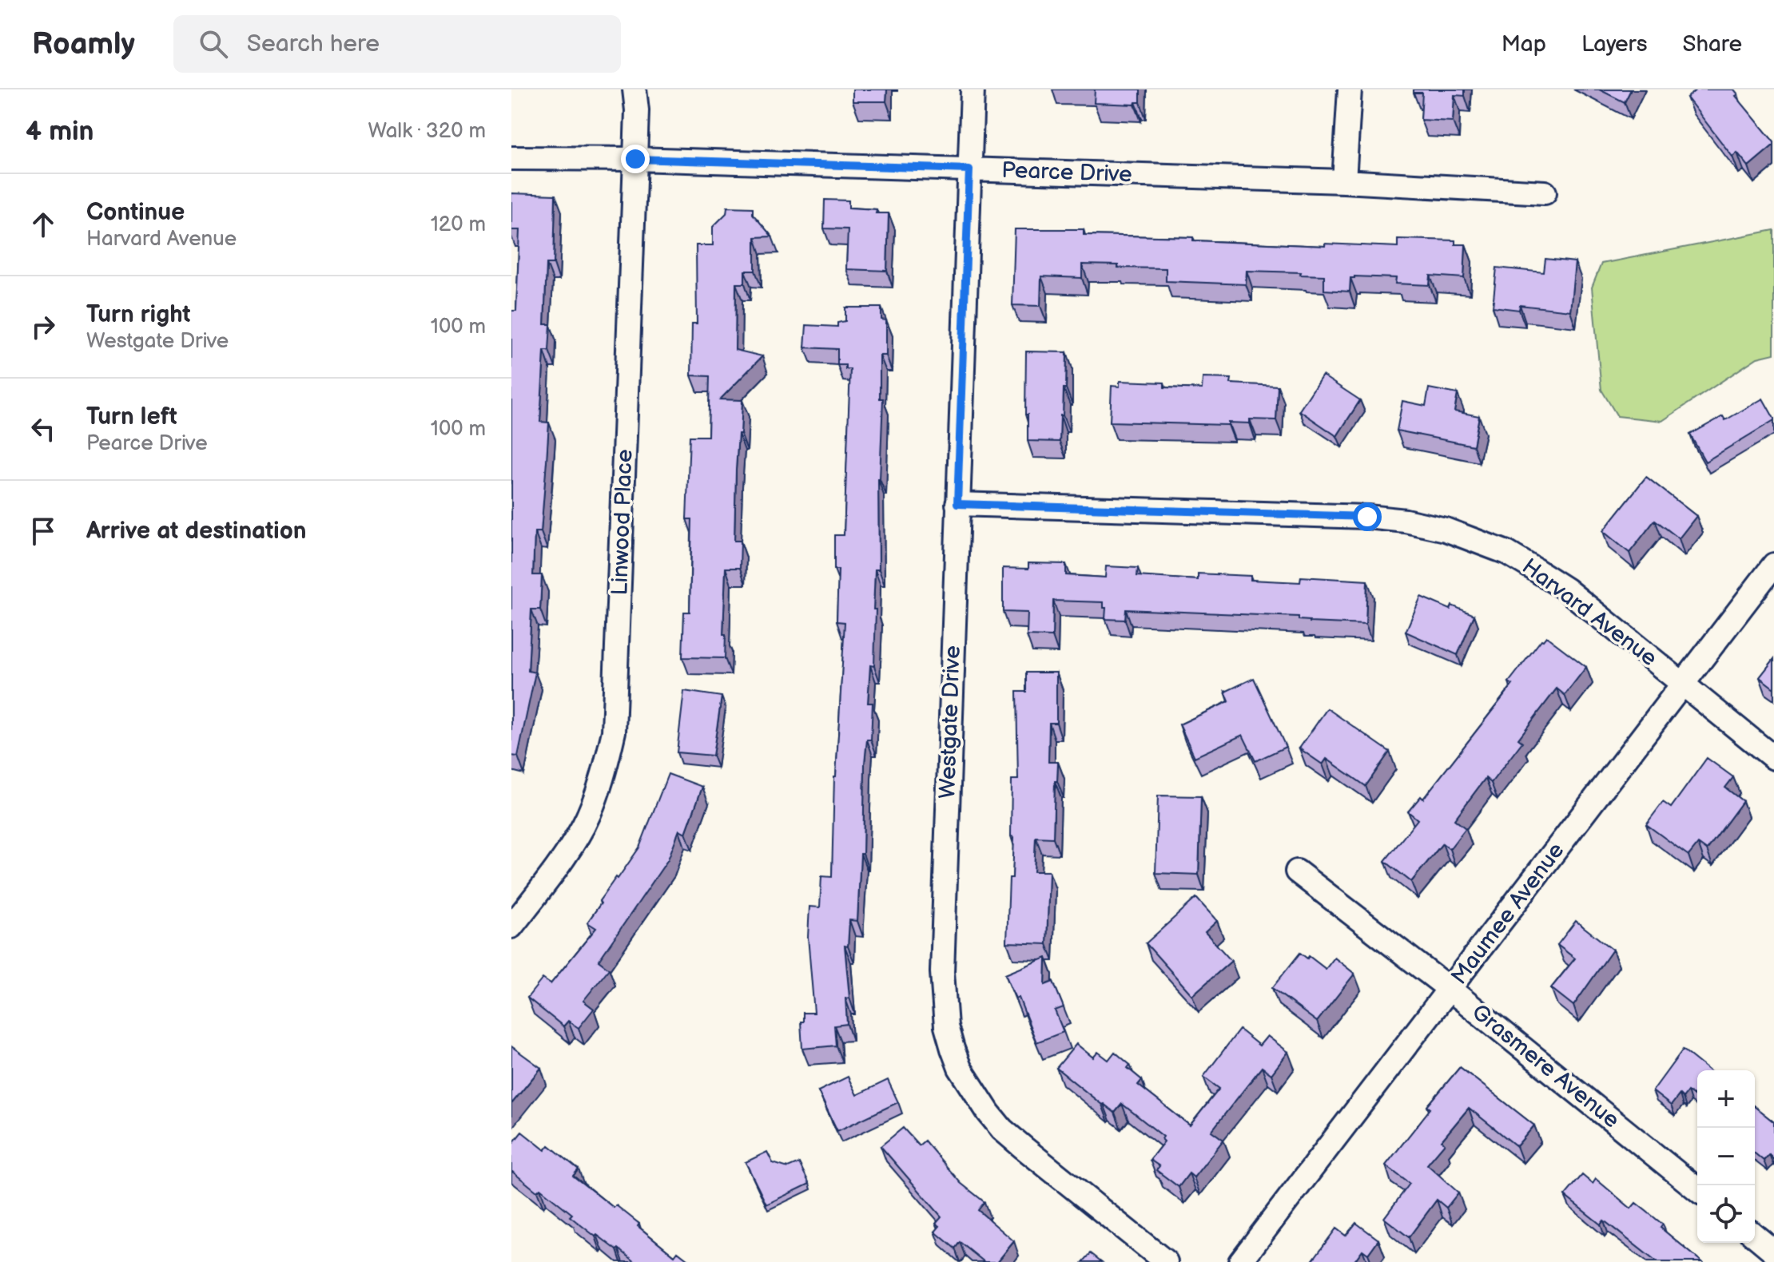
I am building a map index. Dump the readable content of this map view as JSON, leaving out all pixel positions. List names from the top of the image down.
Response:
{
  "streets": {
    "street": [
      "Pearce Drive",
      "Linwood Place",
      "Harvard Avenue",
      "Westgate Drive",
      "Maumee Avenue",
      "Grasmere Avenue"
    ]
  },
  "crossings": [
    ["Pearce Drive", "Linwood Place"],
    ["Pearce Drive", "Westgate Drive"],
    ["Harvard Avenue", "Westgate Drive"],
    ["Harvard Avenue", "Maumee Avenue"],
    ["Maumee Avenue", "Grasmere Avenue"]
  ],
  "page": {
    "header": "Roamly",
    "search": "Search here",
    "nav": ["Map", "Layers", "Share"],
    "heading": ["4 min", "Walk · 320 m"],
    "list": [
      ["Continue", "Harvard Avenue", "120 m"],
      ["Turn right", "Westgate Drive", "100 m"],
      ["Turn left", "Pearce Drive", "100 m"],
      "Arrive at destination"
    ],
    "map_buttons": ["+", "−"]
  }
}
